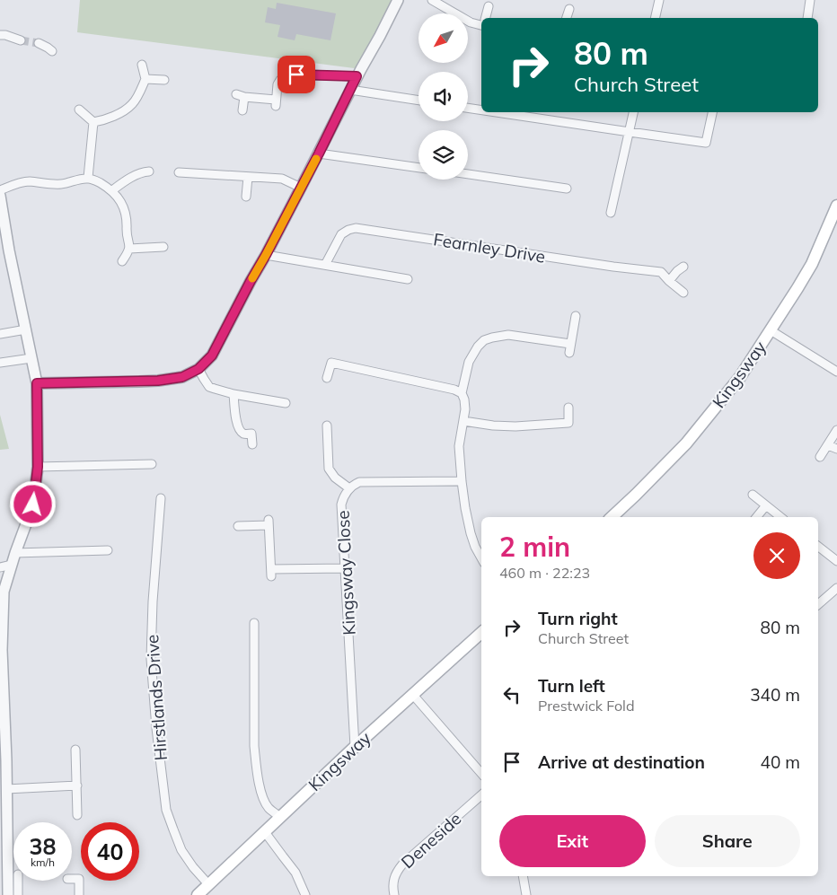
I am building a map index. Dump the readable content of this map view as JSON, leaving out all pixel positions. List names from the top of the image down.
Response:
{
  "streets": {
    "main road": ["Kingsway"],
    "street": [
      "Fearnley Drive",
      "Kingsway Close",
      "Hirstlands Drive",
      "Deneside"
    ]
  },
  "crossings": [
    ["Kingsway", "Kingsway Close"],
    ["Kingsway", "Hirstlands Drive"]
  ],
  "north": "bottom left",
  "page": {
    "turn": ["80 m", "Church Street"],
    "heading": ["2 min", "460 m · 22:23"],
    "list": [
      {
        "name": "Turn right",
        "note": "Church Street",
        "value": "80 m"
      },
      {
        "name": "Turn left",
        "note": "Prestwick Fold",
        "value": "340 m"
      },
      {
        "name": "Arrive at destination",
        "value": "40 m"
      }
    ],
    "buttons": ["Exit", "Share"],
    "speed": "38 km/h",
    "limit": "40"
  }
}
